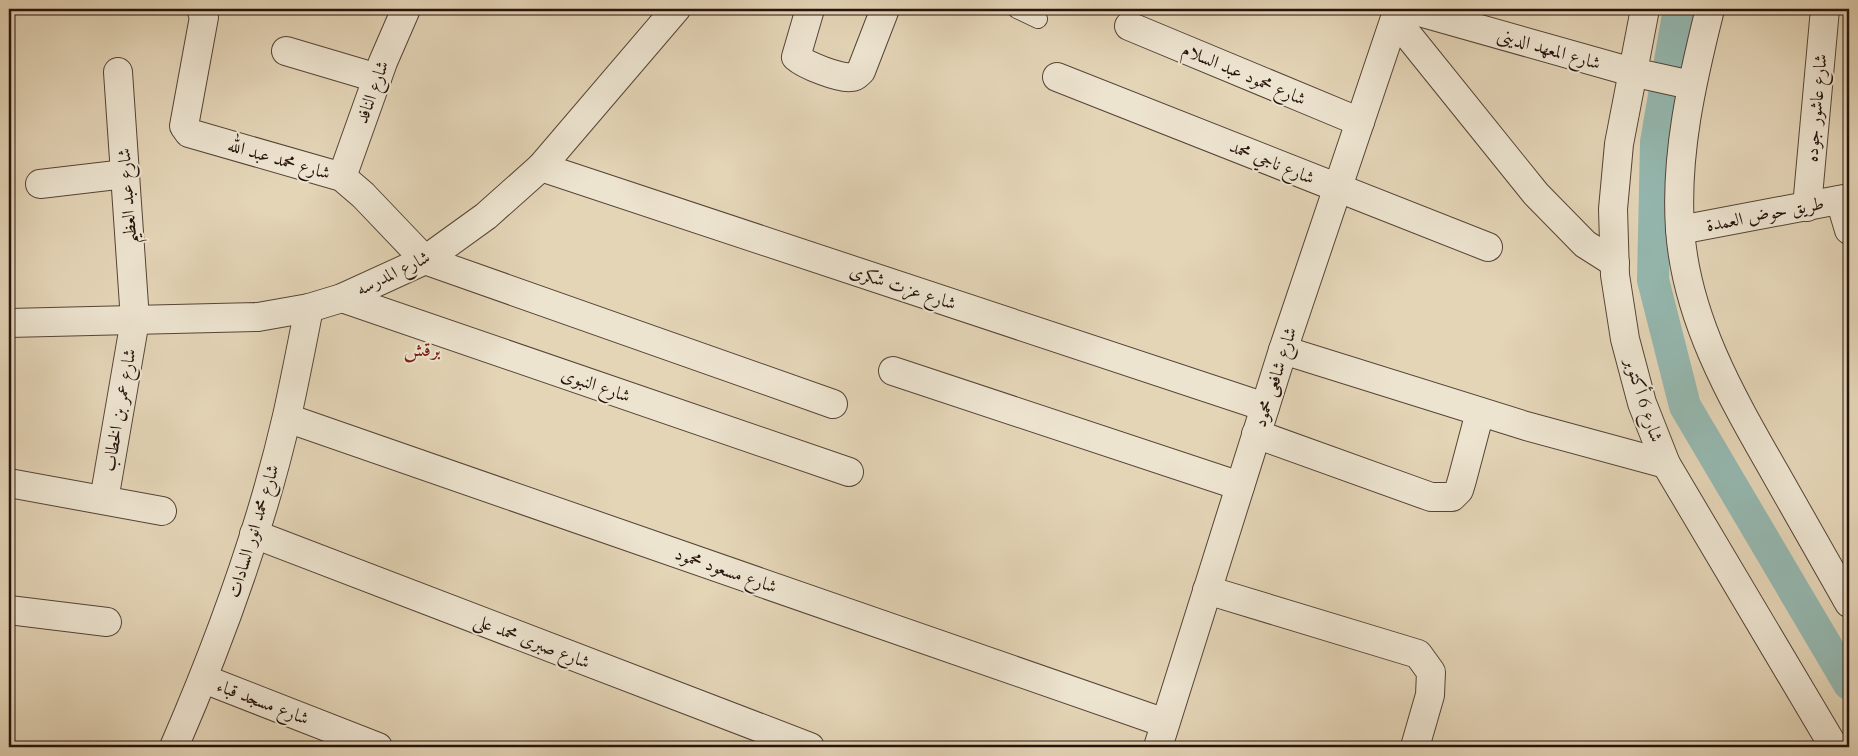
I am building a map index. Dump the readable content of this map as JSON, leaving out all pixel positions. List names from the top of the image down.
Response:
{
  "streets": {
    "street": [
      "شارع المعهد الدينى",
      "شارع محمود عبد السلام",
      "شارع النافد",
      "شارع عاشور جوده",
      "شارع محمد عبد الله",
      "شارع ناجي محمد",
      "شارع عبد العظيم",
      "طريق حوض العمدة",
      "شارع المدرسه",
      "شارع عزت شكرى",
      "شارع شافعى محمود",
      "شارع النبوى",
      "شارع 6 أكتوبر",
      "شارع عمر بن الخطاب",
      "شارع محمد انور السادات",
      "شارع مسعود محمود",
      "شارع صبرى محمد على",
      "شارع مسجد قباء"
    ]
  },
  "crossings": [
    ["شارع المعهد الدينى", "شارع شافعى محمود"],
    ["شارع المعهد الدينى", "شارع 6 أكتوبر"],
    ["شارع محمود عبد السلام", "شارع شافعى محمود"],
    ["شارع النافد", "شارع محمد عبد الله"],
    ["شارع عاشور جوده", "طريق حوض العمدة"],
    ["شارع محمد عبد الله", "شارع المدرسه"],
    ["شارع ناجي محمد", "شارع شافعى محمود"],
    ["شارع عبد العظيم", "شارع المدرسه"],
    ["شارع عبد العظيم", "شارع عمر بن الخطاب"],
    ["شارع المدرسه", "شارع عزت شكرى"],
    ["شارع المدرسه", "شارع النبوى"],
    ["شارع المدرسه", "شارع عمر بن الخطاب"],
    ["شارع المدرسه", "شارع محمد انور السادات"],
    ["شارع عزت شكرى", "شارع شافعى محمود"],
    ["شارع شافعى محمود", "شارع مسعود محمود"],
    ["شارع محمد انور السادات", "شارع مسعود محمود"],
    ["شارع محمد انور السادات", "شارع صبرى محمد على"],
    ["شارع محمد انور السادات", "شارع مسجد قباء"]
  ],
  "districts": ["برقش"]
}
